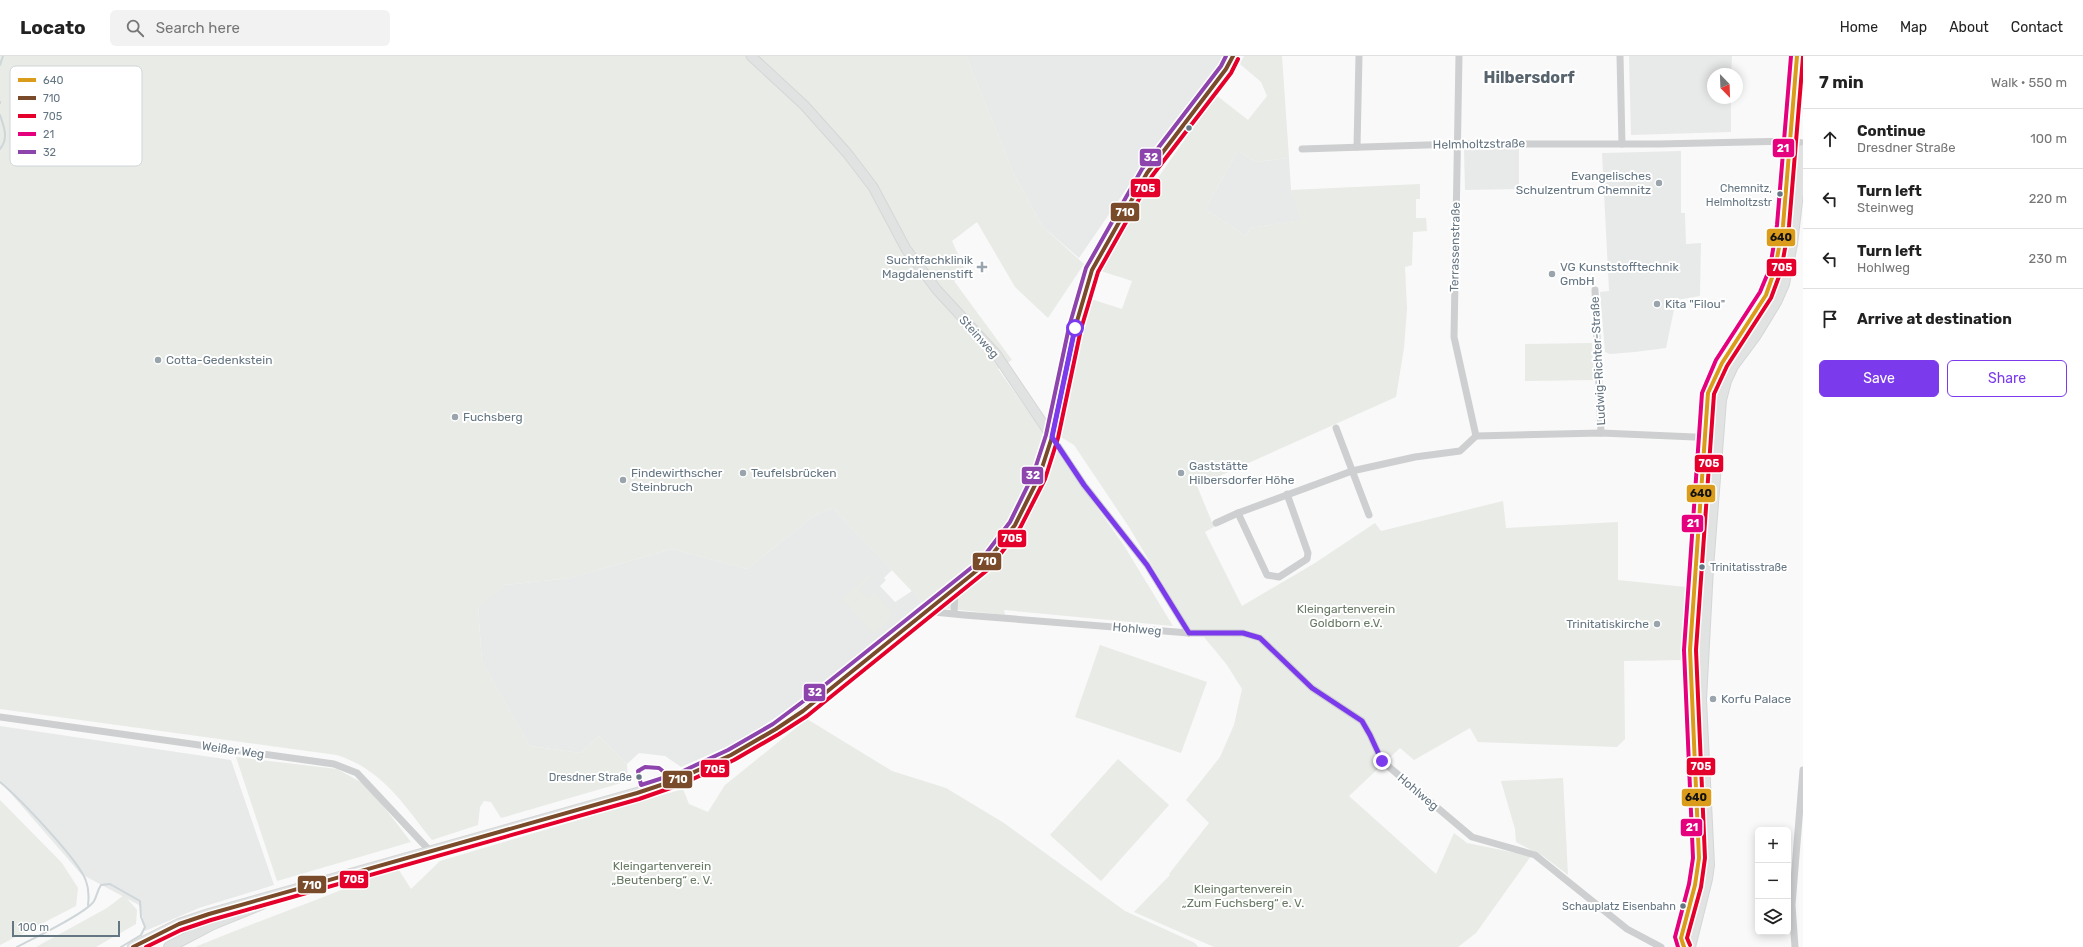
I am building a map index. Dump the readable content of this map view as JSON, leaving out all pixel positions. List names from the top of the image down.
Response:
{
  "streets": {
    "street": [
      "Helmholtzstraße",
      "Terrassenstraße",
      "Steinweg",
      "Ludwig-Richter-Straße",
      "Hohlweg",
      "Weißer Weg"
    ]
  },
  "crossings": [
    ["Helmholtzstraße", "Terrassenstraße"],
    ["Steinweg", "Hohlweg"]
  ],
  "districts": ["Hilbersdorf"],
  "parks": ["Kleingartenverein Goldborn e.V.", "Kleingartenverein „Beutenberg“ e. V.", "Kleingartenverein „Zum Fuchsberg“ e. V."],
  "places": {
    "other": [
      "Evangelisches Schulzentrum Chemnitz",
      "Chemnitz, Helmholtzstr",
      "VG Kunststofftechnik GmbH",
      "Kita \"Filou\"",
      "Cotta-Gedenkstein",
      "Fuchsberg",
      "Teufelsbrücken",
      "Gaststätte Hilbersdorfer Höhe",
      "Findewirthscher Steinbruch",
      "Trinitatisstraße",
      "Trinitatiskirche",
      "Korfu Palace",
      "Dresdner Straße",
      "Schauplatz Eisenbahn"
    ],
    "health": ["Suchtfachklinik Magdalenenstift"]
  },
  "lines": [
    "transit line 640",
    "transit line 710",
    "transit line 21",
    "transit line 32",
    "transit line 705"
  ],
  "legend": [
    "640",
    "710",
    "705",
    "21",
    "32"
  ],
  "scale_bar": "100 m",
  "north": "bottom right",
  "page": {
    "header": "Locato",
    "search": "Search here",
    "nav": [
      "Home",
      "Map",
      "About",
      "Contact"
    ],
    "heading": ["7 min", "Walk · 550 m"],
    "list": [
      ["Continue", "Dresdner Straße", "100 m"],
      ["Turn left", "Steinweg", "220 m"],
      ["Turn left", "Hohlweg", "230 m"],
      "Arrive at destination"
    ],
    "buttons": ["Save", "Share"],
    "map_buttons": ["+", "−"],
    "scale": "100 m"
  }
}
